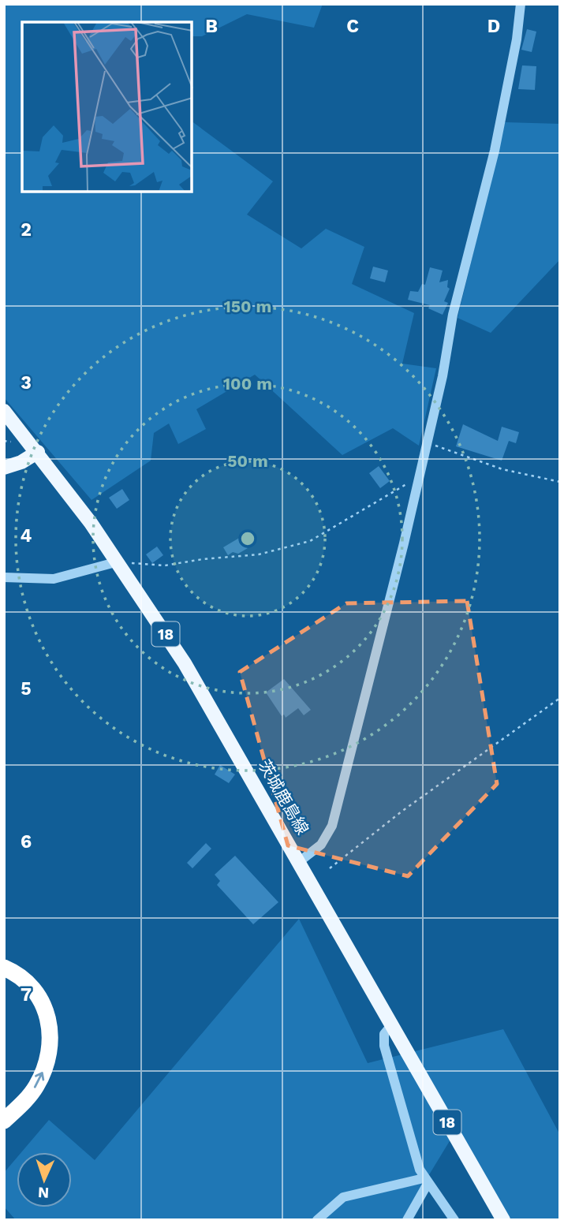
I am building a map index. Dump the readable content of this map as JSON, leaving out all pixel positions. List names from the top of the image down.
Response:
{
  "streets": {
    "main road": ["18", "茨城鹿島線"]
  },
  "north": "bottom",
  "grid": {
    "columns": ["B", "C", "D"],
    "rows": [
      "2",
      "3",
      "4",
      "5",
      "6",
      "7"
    ]
  },
  "rings": ["150 m", "100 m", "50 m"]
}
